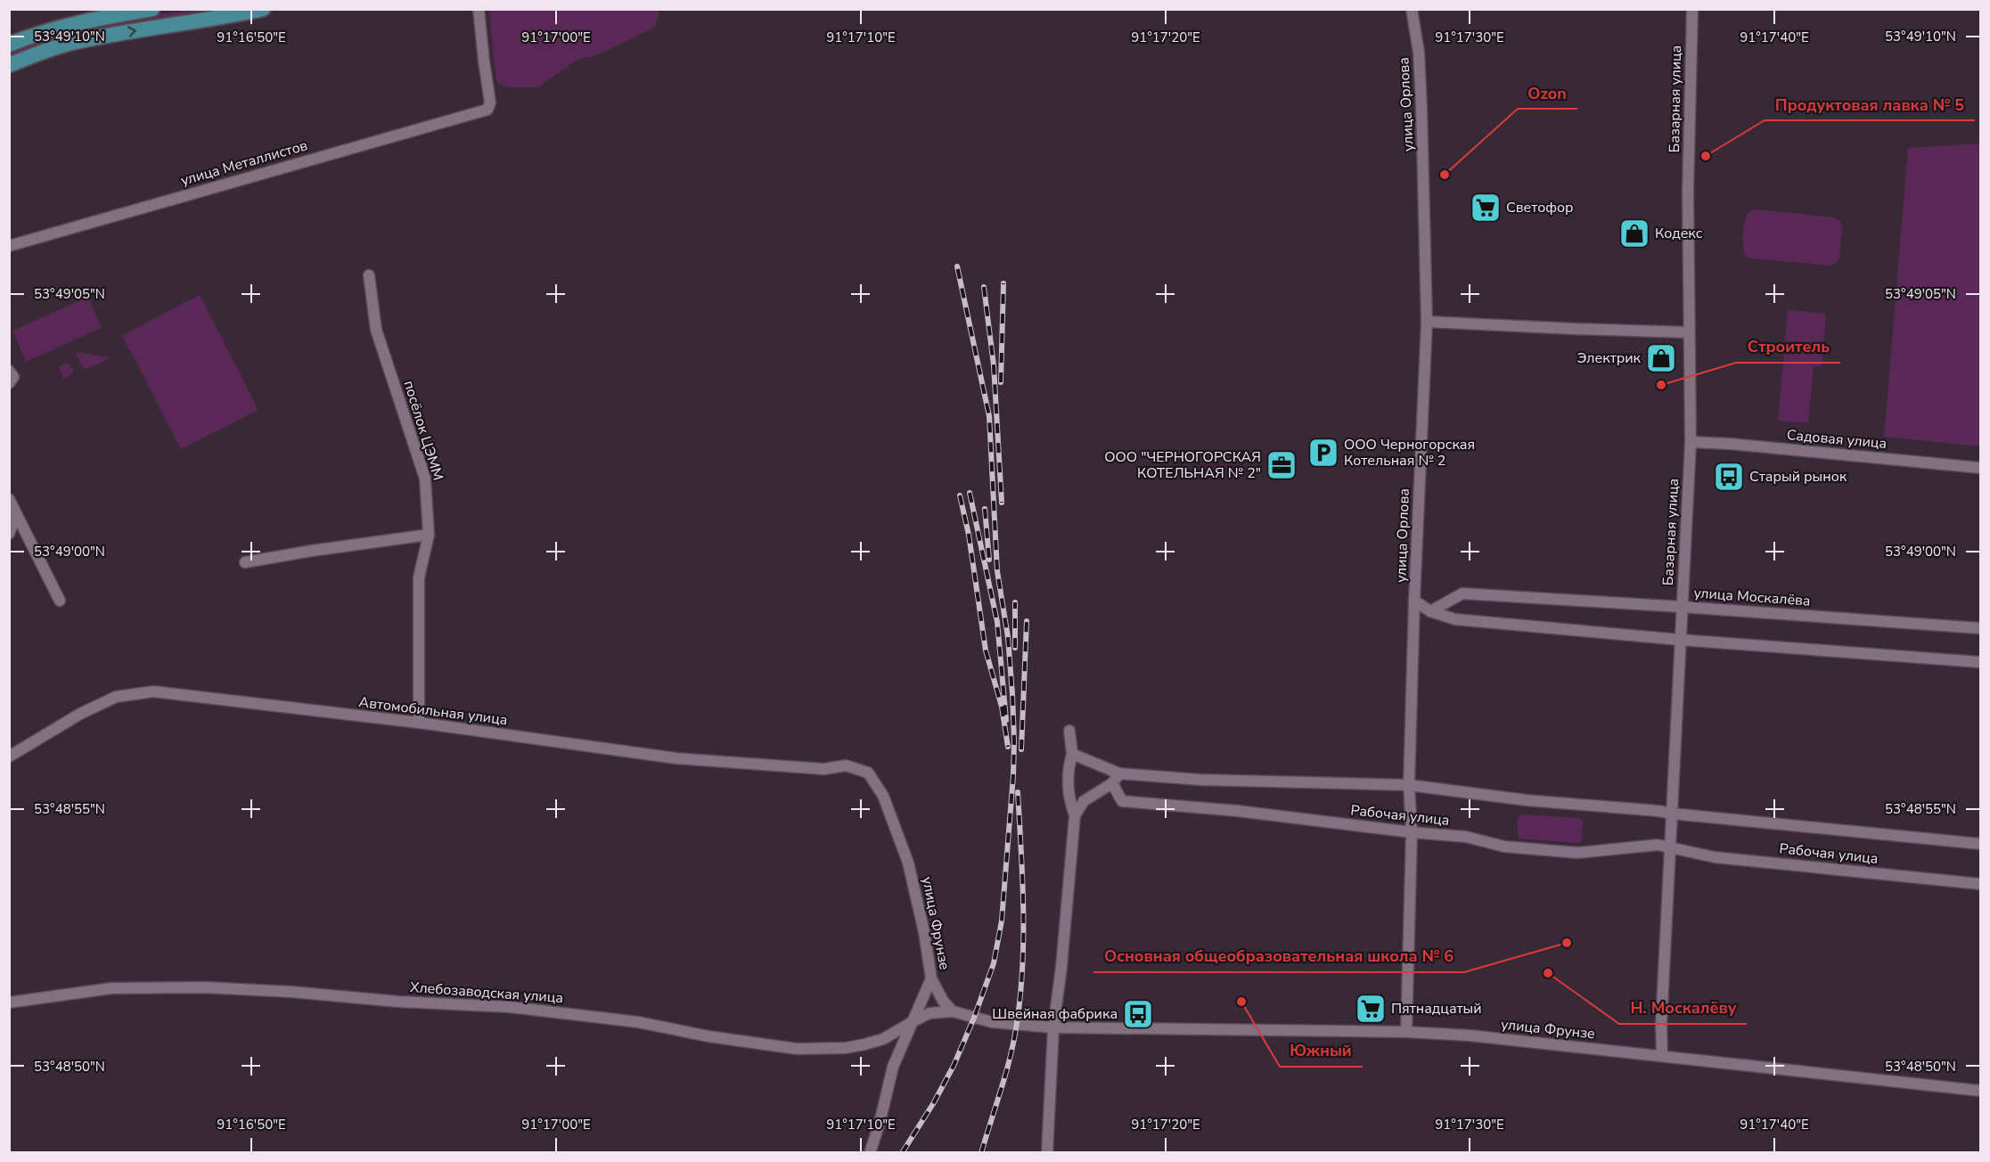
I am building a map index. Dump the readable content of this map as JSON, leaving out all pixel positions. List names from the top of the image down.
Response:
{
  "streets": {
    "street": [
      "Базарная улица",
      "улица Орлова",
      "улица Металлистов",
      "посёлок ЦЭММ",
      "Садовая улица",
      "улица Москалёва",
      "Автомобильная улица",
      "Рабочая улица",
      "улица Фрунзе",
      "Хлебозаводская улица"
    ]
  },
  "crossings": [
    ["Базарная улица", "Садовая улица"],
    ["Базарная улица", "улица Москалёва"],
    ["Базарная улица", "Рабочая улица"],
    ["Базарная улица", "улица Фрунзе"],
    ["улица Орлова", "Рабочая улица"],
    ["улица Орлова", "улица Фрунзе"],
    ["посёлок ЦЭММ", "Автомобильная улица"],
    ["Автомобильная улица", "улица Фрунзе"],
    ["улица Фрунзе", "Хлебозаводская улица"]
  ],
  "places": {
    "other": [
      "Продуктовая лавка № 5",
      "Ozon",
      "Строитель",
      "Основная общеобразовательная школа № 6",
      "Н. Москалёву",
      "Южный"
    ],
    "supermarket": ["Светофор", "Пятнадцатый"],
    "shop": ["Кодекс", "Электрик"],
    "parking": ["ООО Черногорская Котельная № 2"],
    "office": ["ООО \"ЧЕРНОГОРСКАЯ КОТЕЛЬНАЯ № 2\""],
    "bus stop": ["Старый рынок", "Швейная фабрика"]
  },
  "coordinates": [
    "53°49'10\"N",
    "91°16'50\"E",
    "91°17'00\"E",
    "91°17'10\"E",
    "91°17'20\"E",
    "91°17'30\"E",
    "91°17'40\"E",
    "53°49'05\"N",
    "53°49'00\"N",
    "53°48'55\"N",
    "53°48'50\"N"
  ]
}
